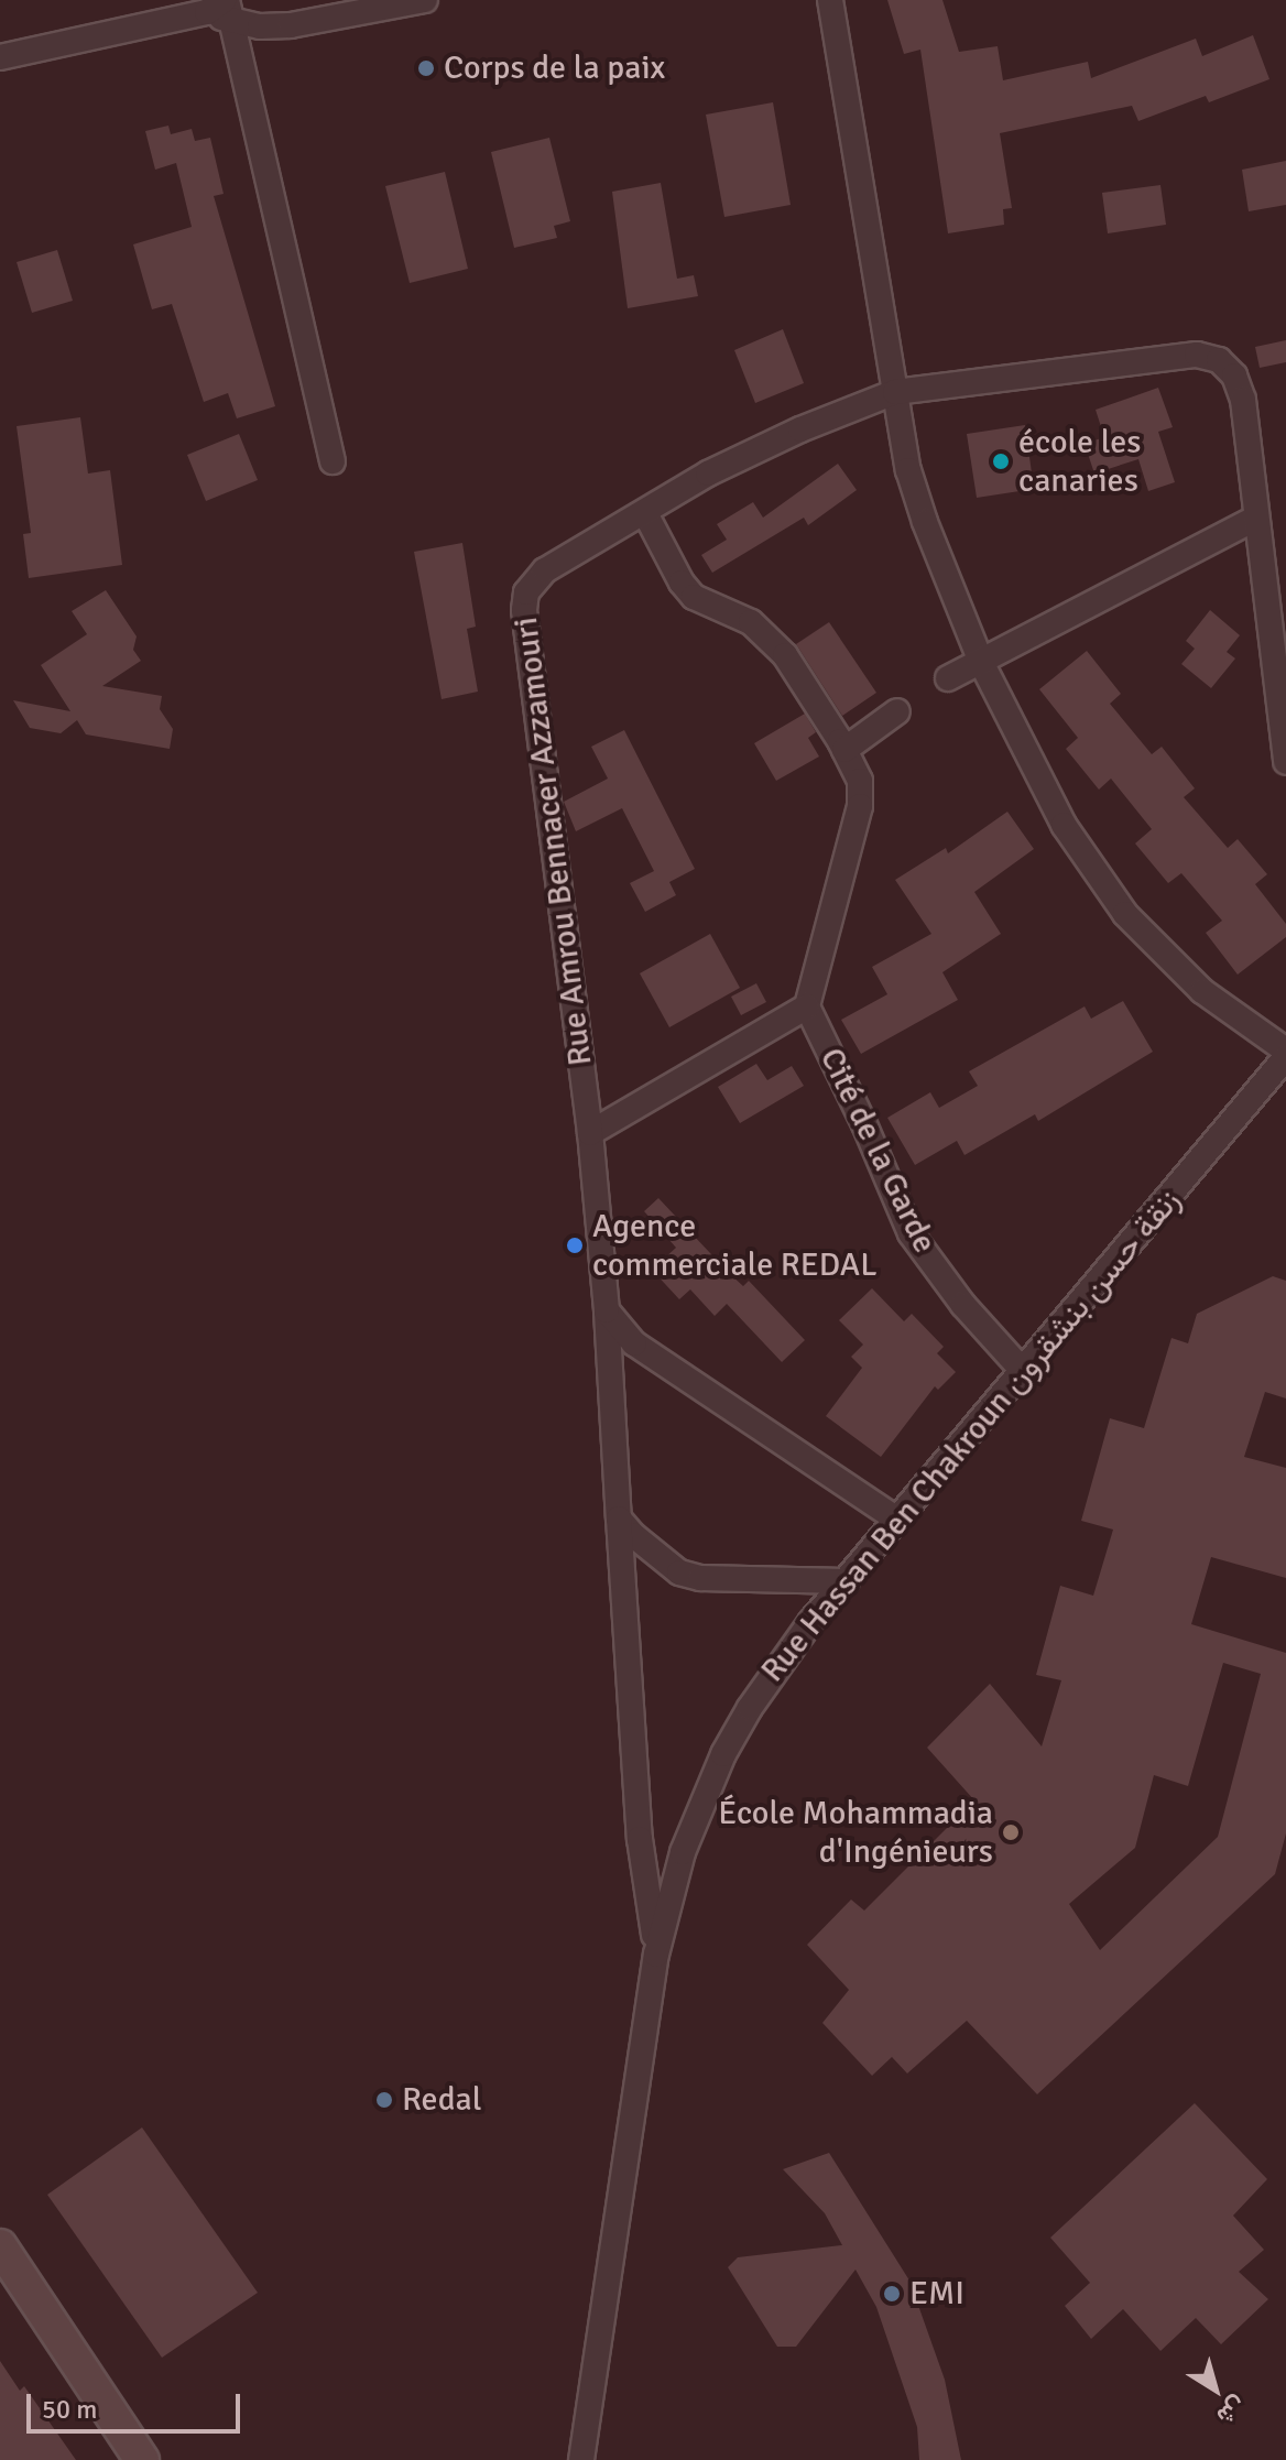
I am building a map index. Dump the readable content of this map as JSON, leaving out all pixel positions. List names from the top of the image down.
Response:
{
  "streets": {
    "street": ["Rue Amrou Bennacer Azzamouri", "Cité de la Garde", "Rue Hassan Ben Chakroun زنقة حسن بنشقرون"]
  },
  "crossings": [
    ["Rue Amrou Bennacer Azzamouri", "Cité de la Garde"],
    ["Rue Amrou Bennacer Azzamouri", "Rue Hassan Ben Chakroun زنقة حسن بنشقرون"],
    ["Cité de la Garde", "Rue Hassan Ben Chakroun زنقة حسن بنشقرون"]
  ],
  "places": [
    "Corps de la paix",
    "école les canaries",
    "Agence commerciale REDAL",
    "École Mohammadia d'Ingénieurs",
    "Redal",
    "EMI"
  ],
  "scale_bar": "50 m",
  "north": "bottom right"
}
